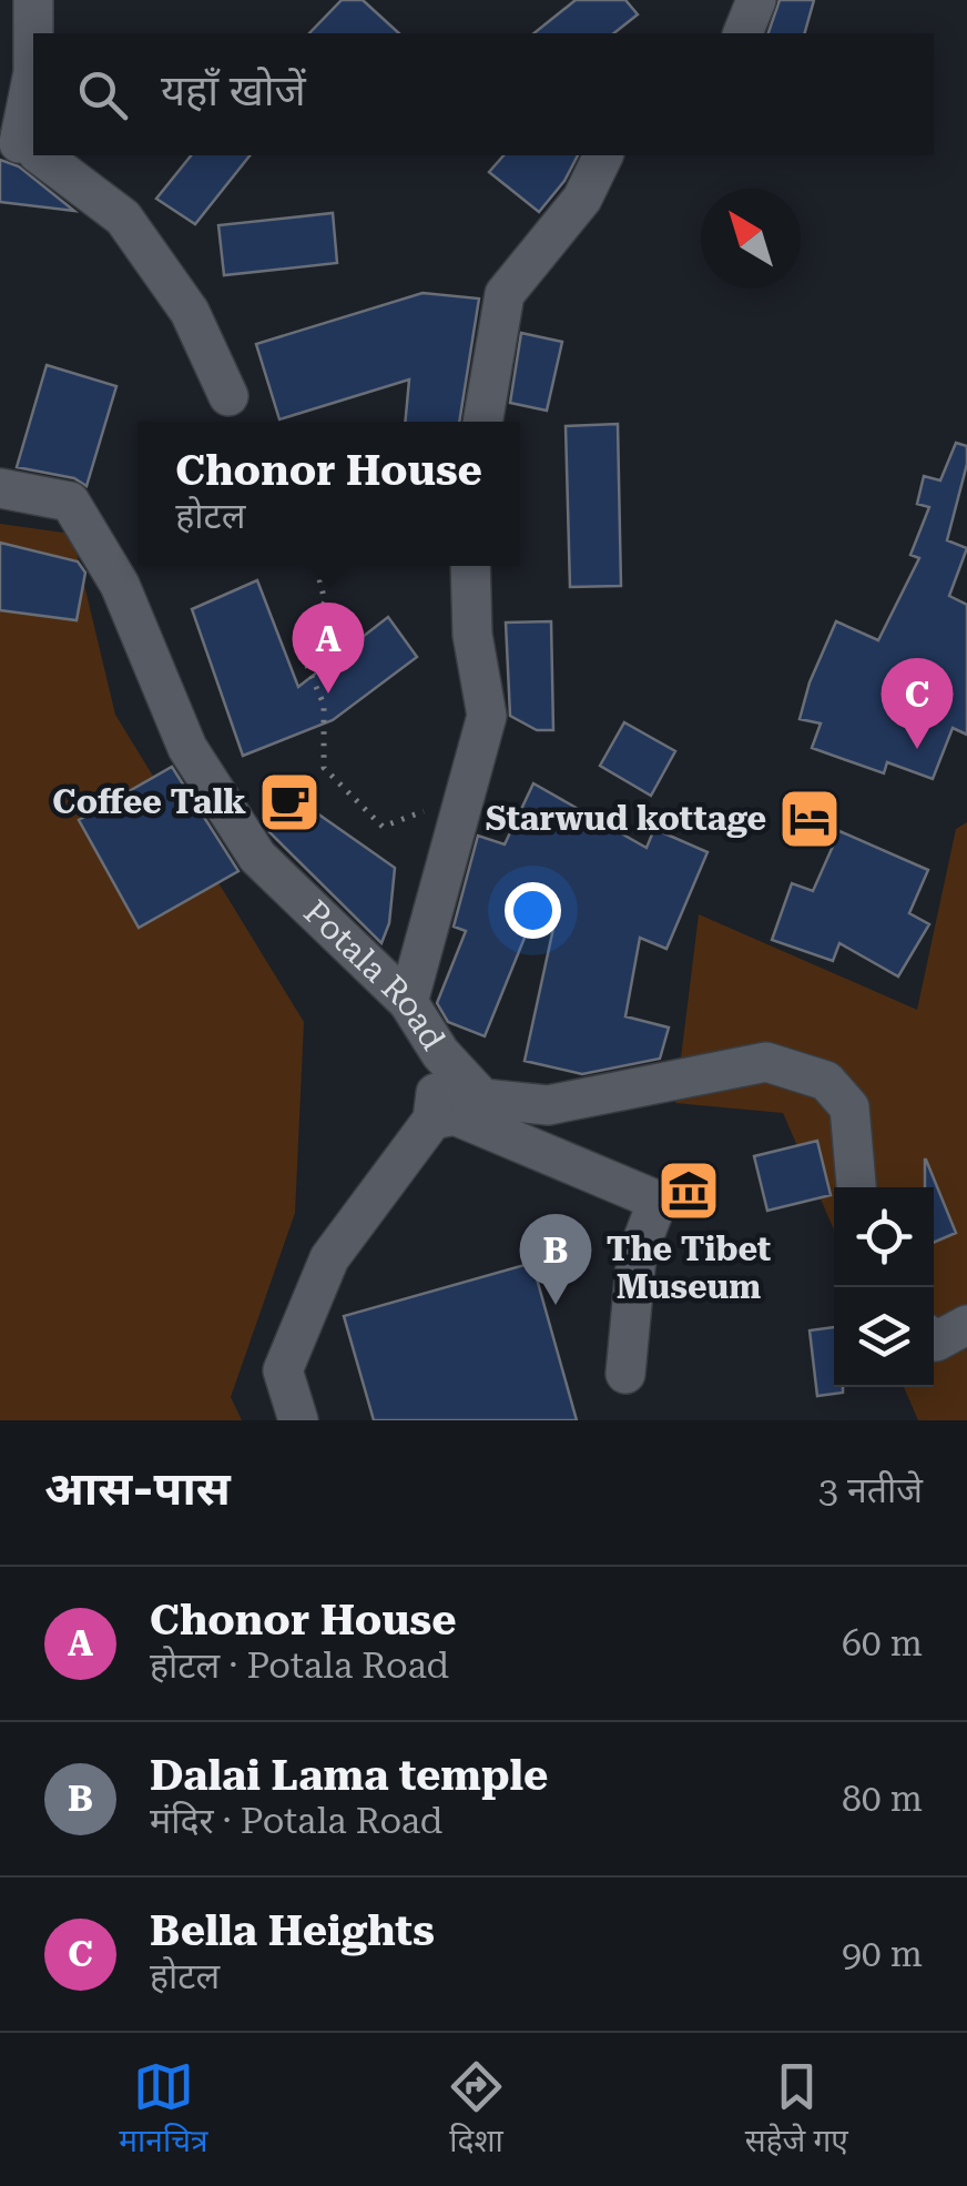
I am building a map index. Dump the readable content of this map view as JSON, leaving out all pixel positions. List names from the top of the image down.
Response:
{
  "streets": {
    "street": ["Potala Road"]
  },
  "places": {
    "cafe": ["Coffee Talk"],
    "hotel": ["Starwud kottage"],
    "museum": ["The Tibet Museum"]
  },
  "north": "top left",
  "page": {
    "search": "यहाँ खोजें",
    "popup": ["Chonor House", "होटल"],
    "pins": ["A", "C", "B"],
    "heading": ["आस-पास", "3 नतीजे"],
    "list": [
      {
        "mark": "A",
        "name": "Chonor House",
        "note": "होटल · Potala Road",
        "value": "60 m"
      },
      {
        "mark": "B",
        "name": "Dalai Lama temple",
        "note": "मंदिर · Potala Road",
        "value": "80 m"
      },
      {
        "mark": "C",
        "name": "Bella Heights",
        "note": "होटल",
        "value": "90 m"
      }
    ],
    "nav": ["मानचित्र", "दिशा", "सहेजे गए"]
  }
}
